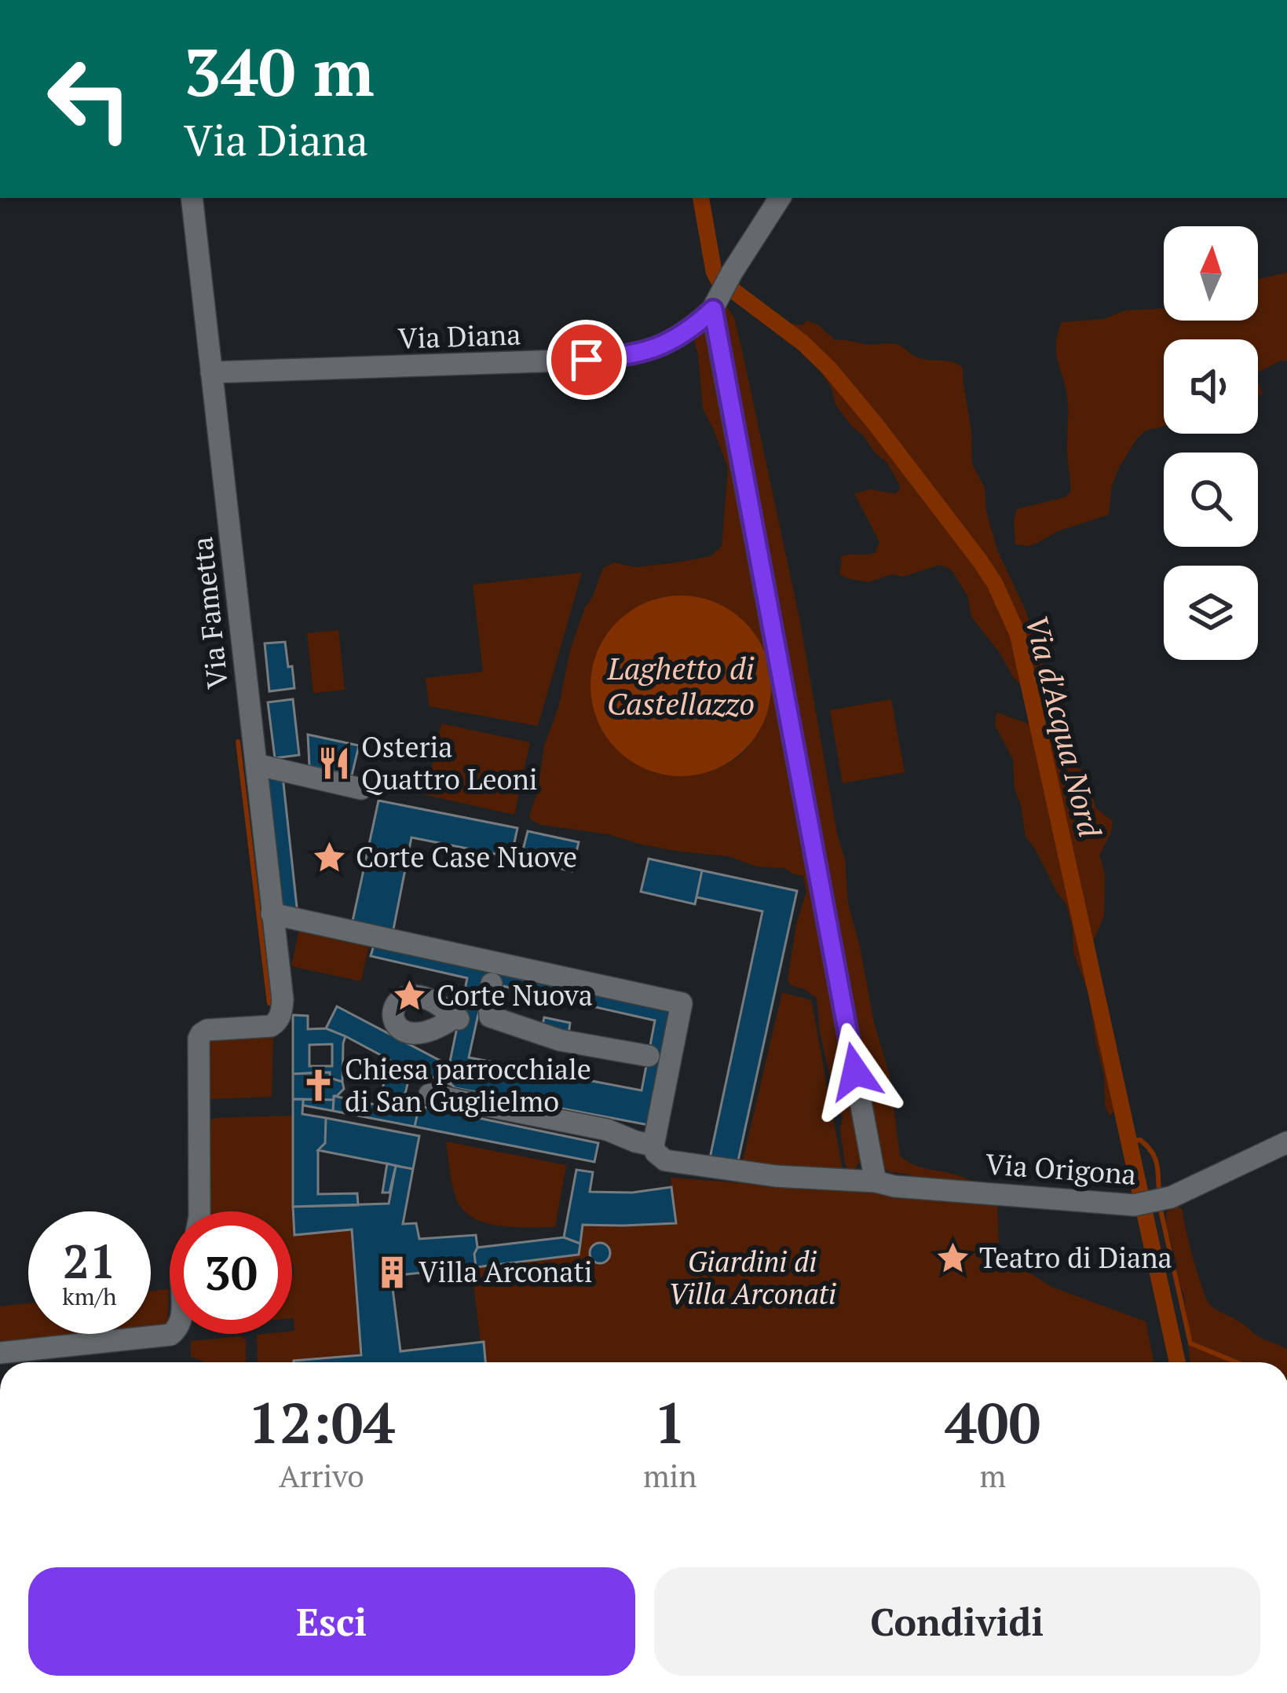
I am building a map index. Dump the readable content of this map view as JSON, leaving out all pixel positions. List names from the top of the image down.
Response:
{
  "streets": {
    "street": ["Via Diana", "Via Fametta", "Via Origona"]
  },
  "crossings": [
    ["Via Diana", "Via Fametta"]
  ],
  "water": ["Laghetto di Castellazzo", "Via d'Acqua Nord"],
  "parks": ["Giardini di Villa Arconati"],
  "places": {
    "restaurant": ["Osteria Quattro Leoni"],
    "place": ["Corte Case Nuove", "Corte Nuova", "Teatro di Diana"],
    "church": ["Chiesa parrocchiale di San Guglielmo"],
    "building": ["Villa Arconati"]
  },
  "north": "top",
  "page": {
    "turn": ["340 m", "Via Diana"],
    "speed": "21 km/h",
    "limit": "30",
    "eta": [
      "12:04",
      "Arrivo",
      "1",
      "min",
      "400",
      "m"
    ],
    "buttons": ["Esci", "Condividi"]
  }
}
